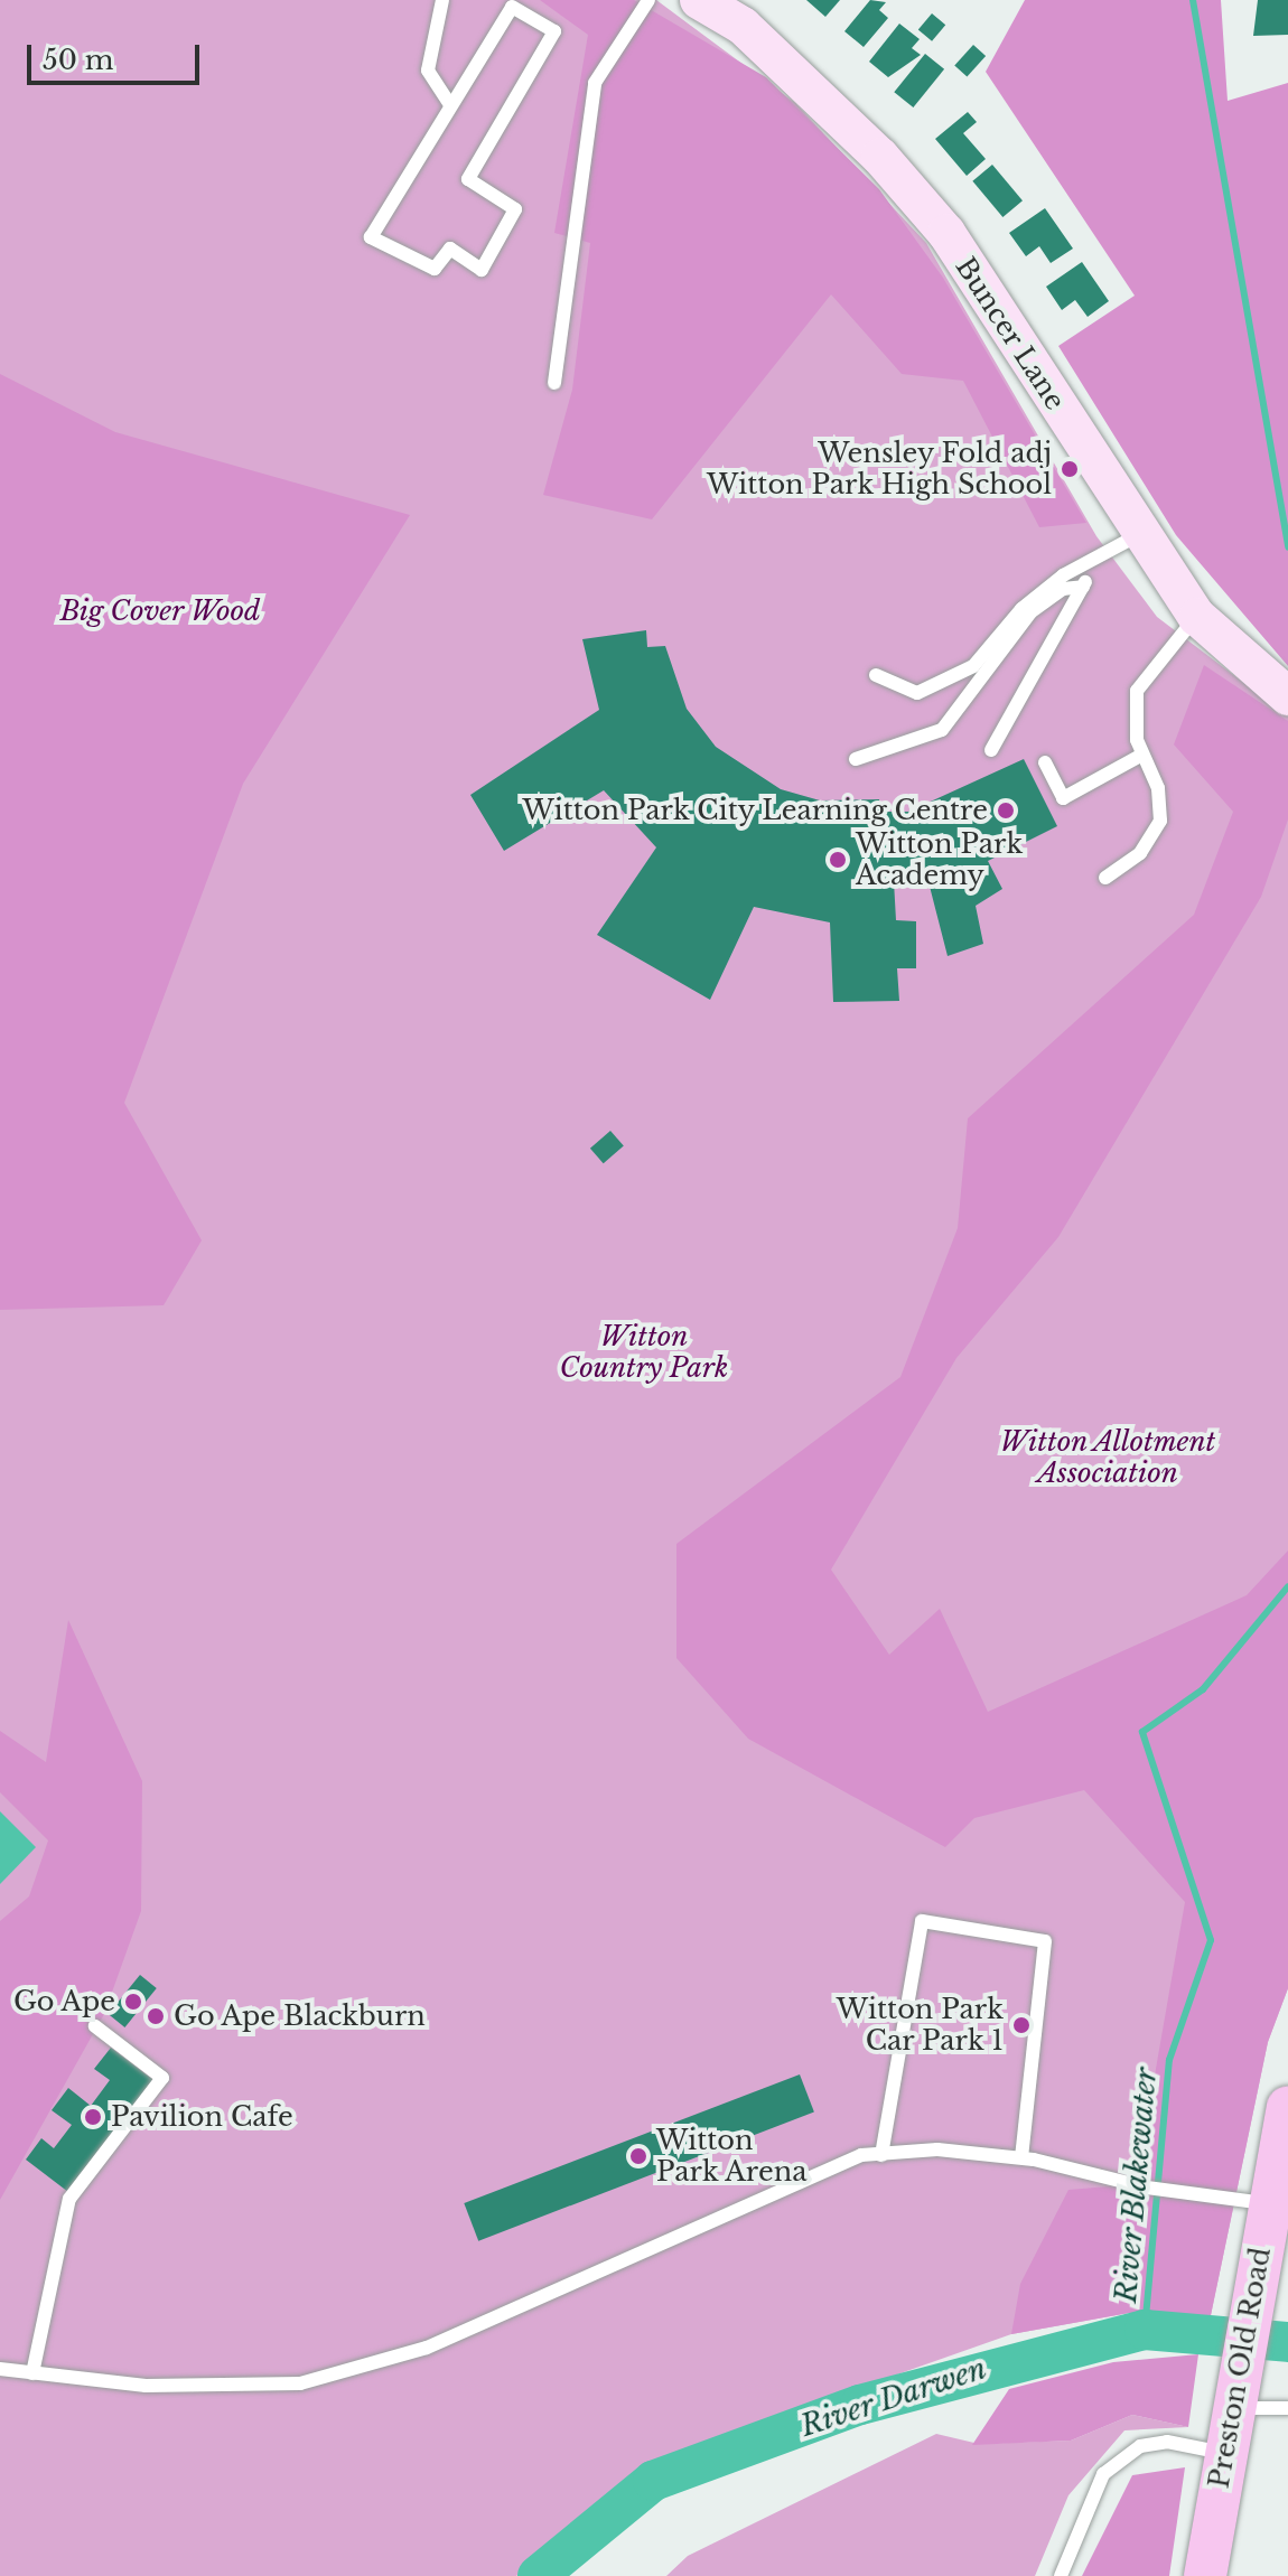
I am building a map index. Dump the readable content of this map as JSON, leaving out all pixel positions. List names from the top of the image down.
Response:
{
  "streets": {
    "main road": ["Buncer Lane", "Preston Old Road"]
  },
  "water": ["River Blakewater", "River Darwen"],
  "parks": ["Big Cover Wood", "Witton Country Park", "Witton Allotment Association"],
  "places": [
    "Wensley Fold adj Witton Park High School",
    "Witton Park City Learning Centre",
    "Witton Park Academy",
    "Go Ape",
    "Go Ape Blackburn",
    "Witton Park Car Park 1",
    "Pavilion Cafe",
    "Witton Park Arena"
  ],
  "scale_bar": "50 m"
}
